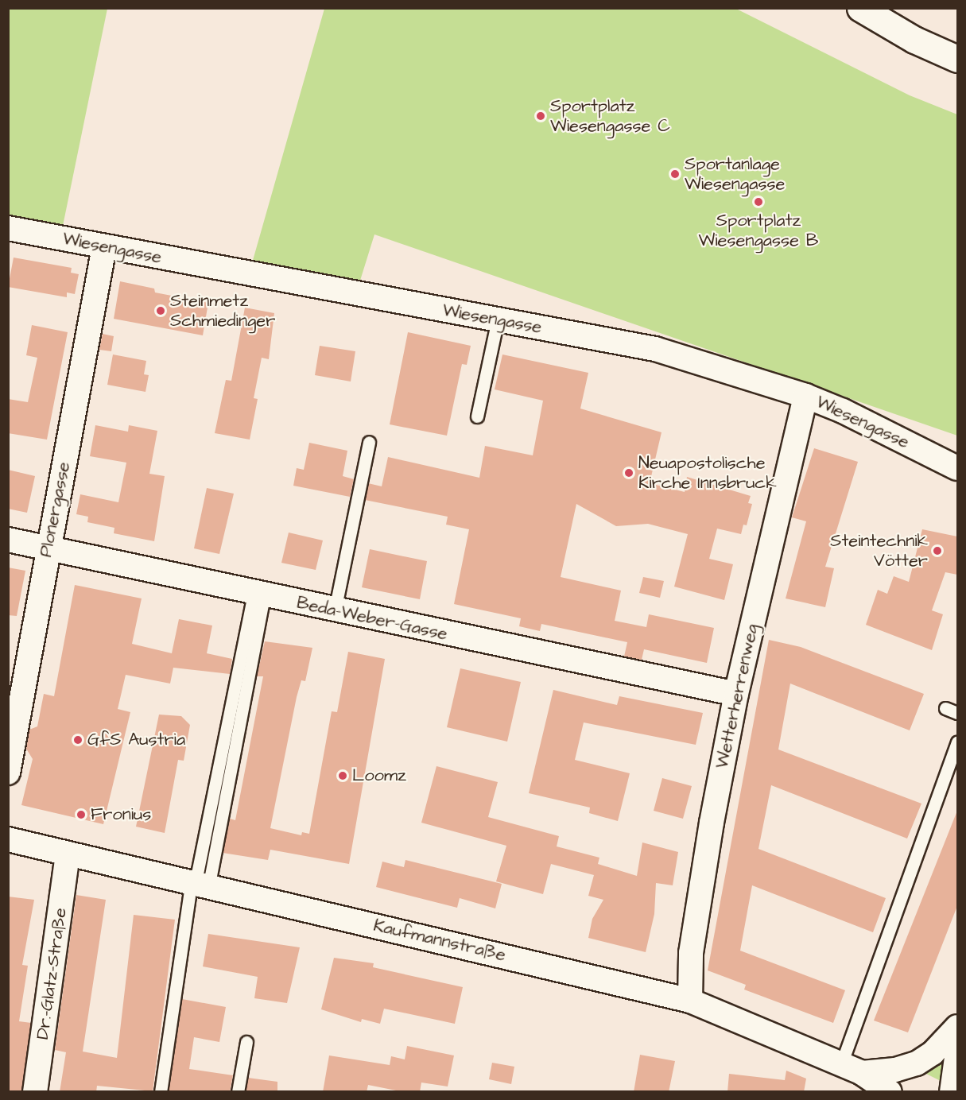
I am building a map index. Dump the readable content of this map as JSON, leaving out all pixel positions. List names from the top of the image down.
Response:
{
  "streets": {
    "street": [
      "Wiesengasse",
      "Plonergasse",
      "Beda-Weber-Gasse",
      "Wetterherrenweg",
      "Kaufmannstraße",
      "Dr.-Glatz-Straße"
    ]
  },
  "crossings": [
    ["Wiesengasse", "Plonergasse"],
    ["Wiesengasse", "Wetterherrenweg"],
    ["Plonergasse", "Beda-Weber-Gasse"],
    ["Beda-Weber-Gasse", "Wetterherrenweg"],
    ["Wetterherrenweg", "Kaufmannstraße"],
    ["Kaufmannstraße", "Dr.-Glatz-Straße"]
  ],
  "places": [
    "Sportplatz Wiesengasse C",
    "Sportanlage Wiesengasse",
    "Sportplatz Wiesengasse B",
    "Steinmetz Schmiedinger",
    "Neuapostolische Kirche Innsbruck",
    "Steintechnik Vötter",
    "GfS Austria",
    "Loomz",
    "Fronius"
  ]
}
